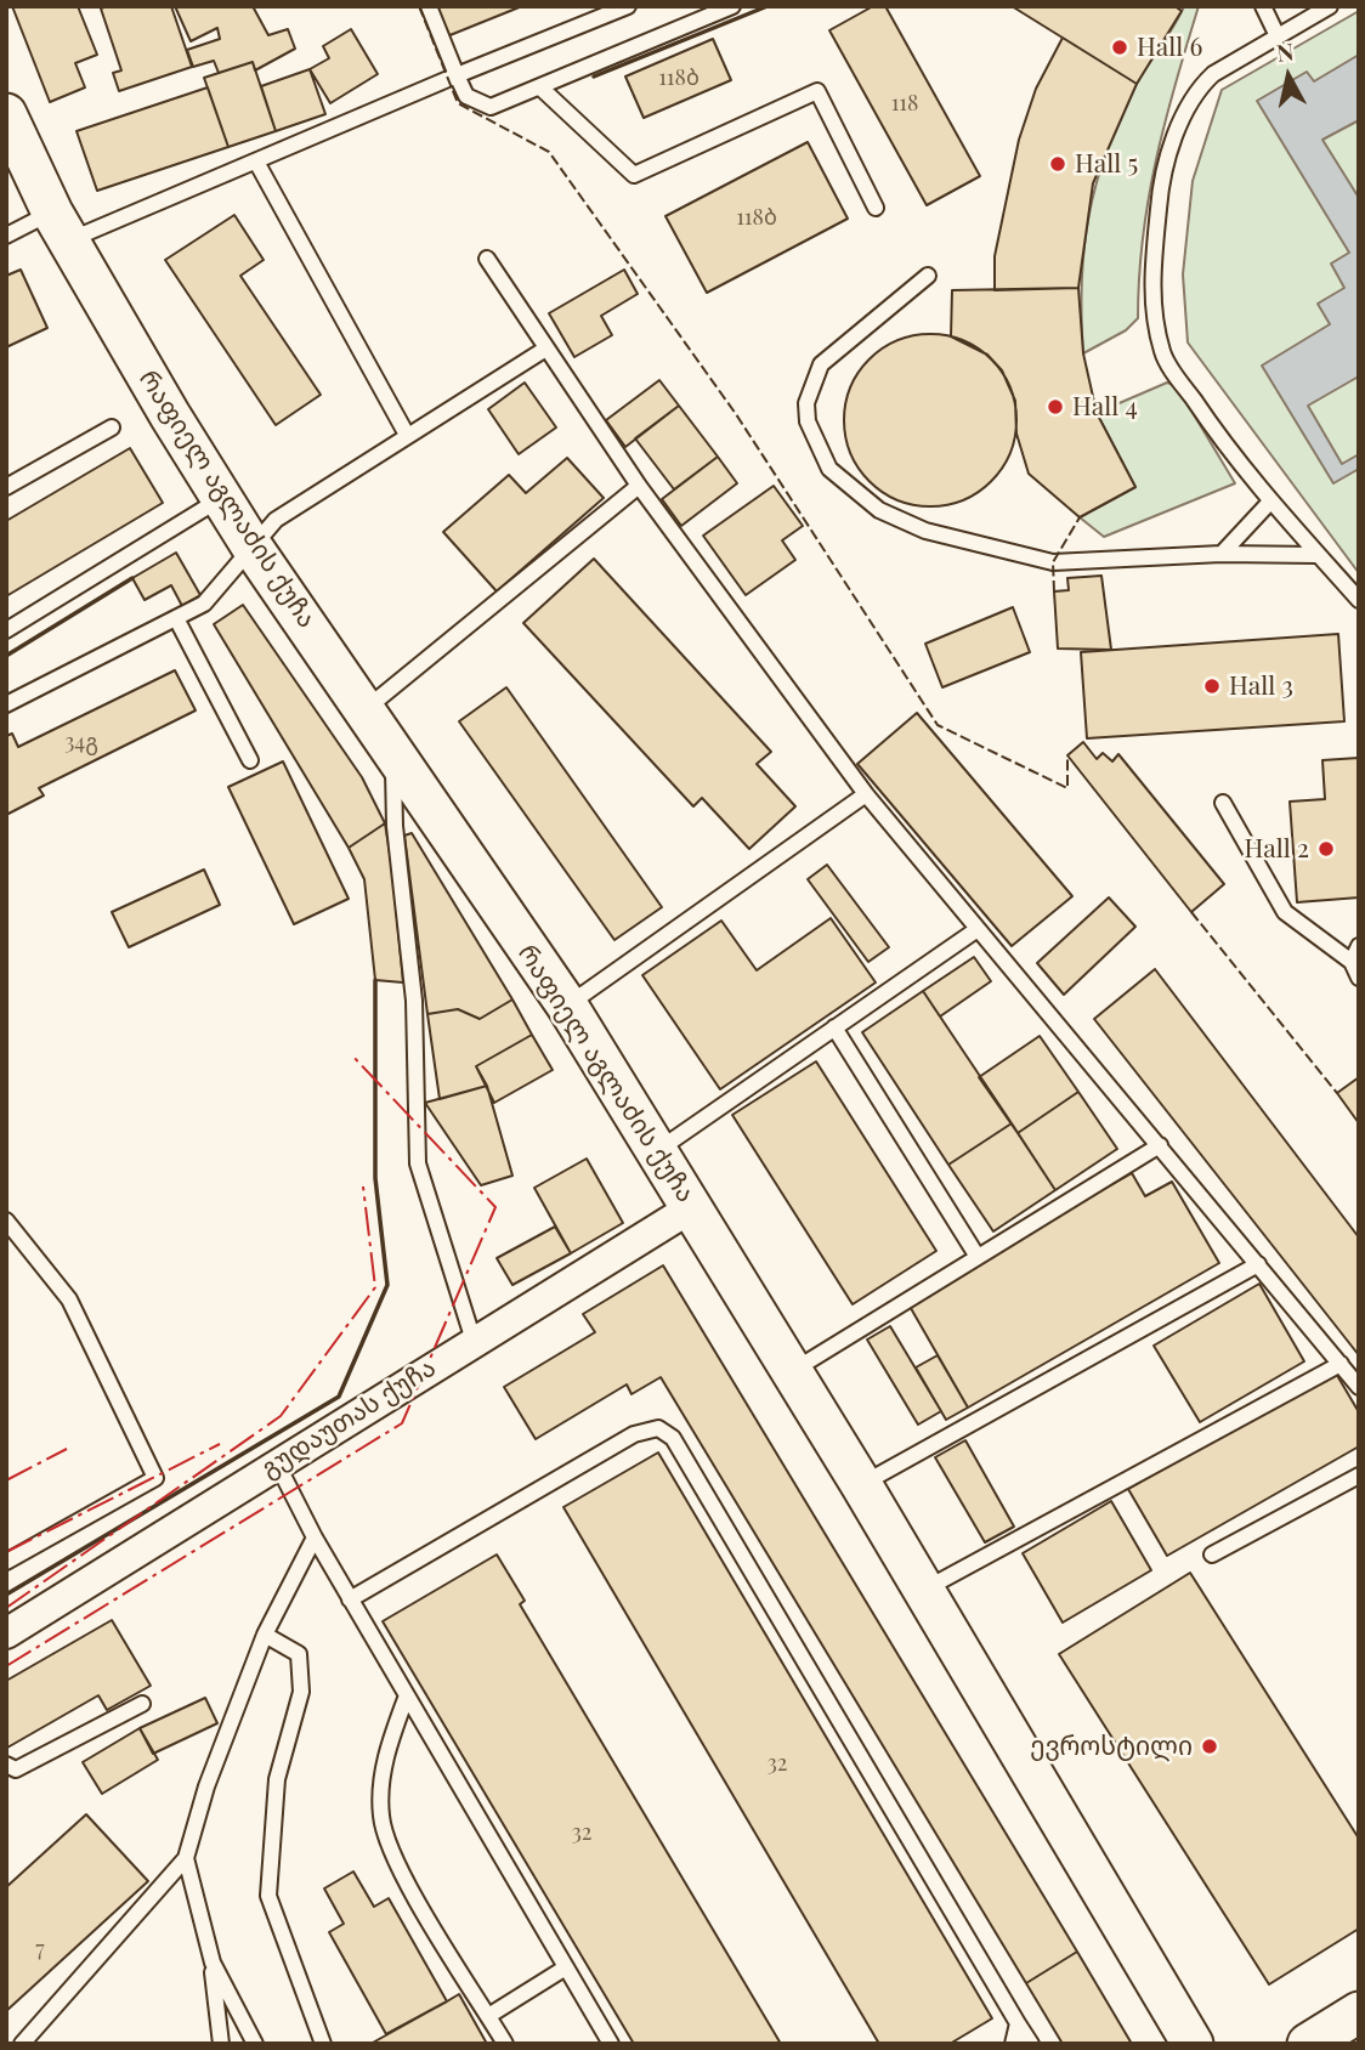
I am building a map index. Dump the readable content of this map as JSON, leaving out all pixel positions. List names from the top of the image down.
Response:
{
  "streets": {
    "street": ["რაფიელ აგლაძის ქუჩა", "გუდაუთას ქუჩა"]
  },
  "crossings": [
    ["რაფიელ აგლაძის ქუჩა", "გუდაუთას ქუჩა"]
  ],
  "places": [
    "Hall 6",
    "Hall 5",
    "Hall 4",
    "Hall 3",
    "Hall 2",
    "ევროსტილი"
  ],
  "house_numbers": [
    "118ბ",
    "118",
    "118ბ",
    "34გ",
    "32",
    "32",
    "7"
  ],
  "north": "top"
}
